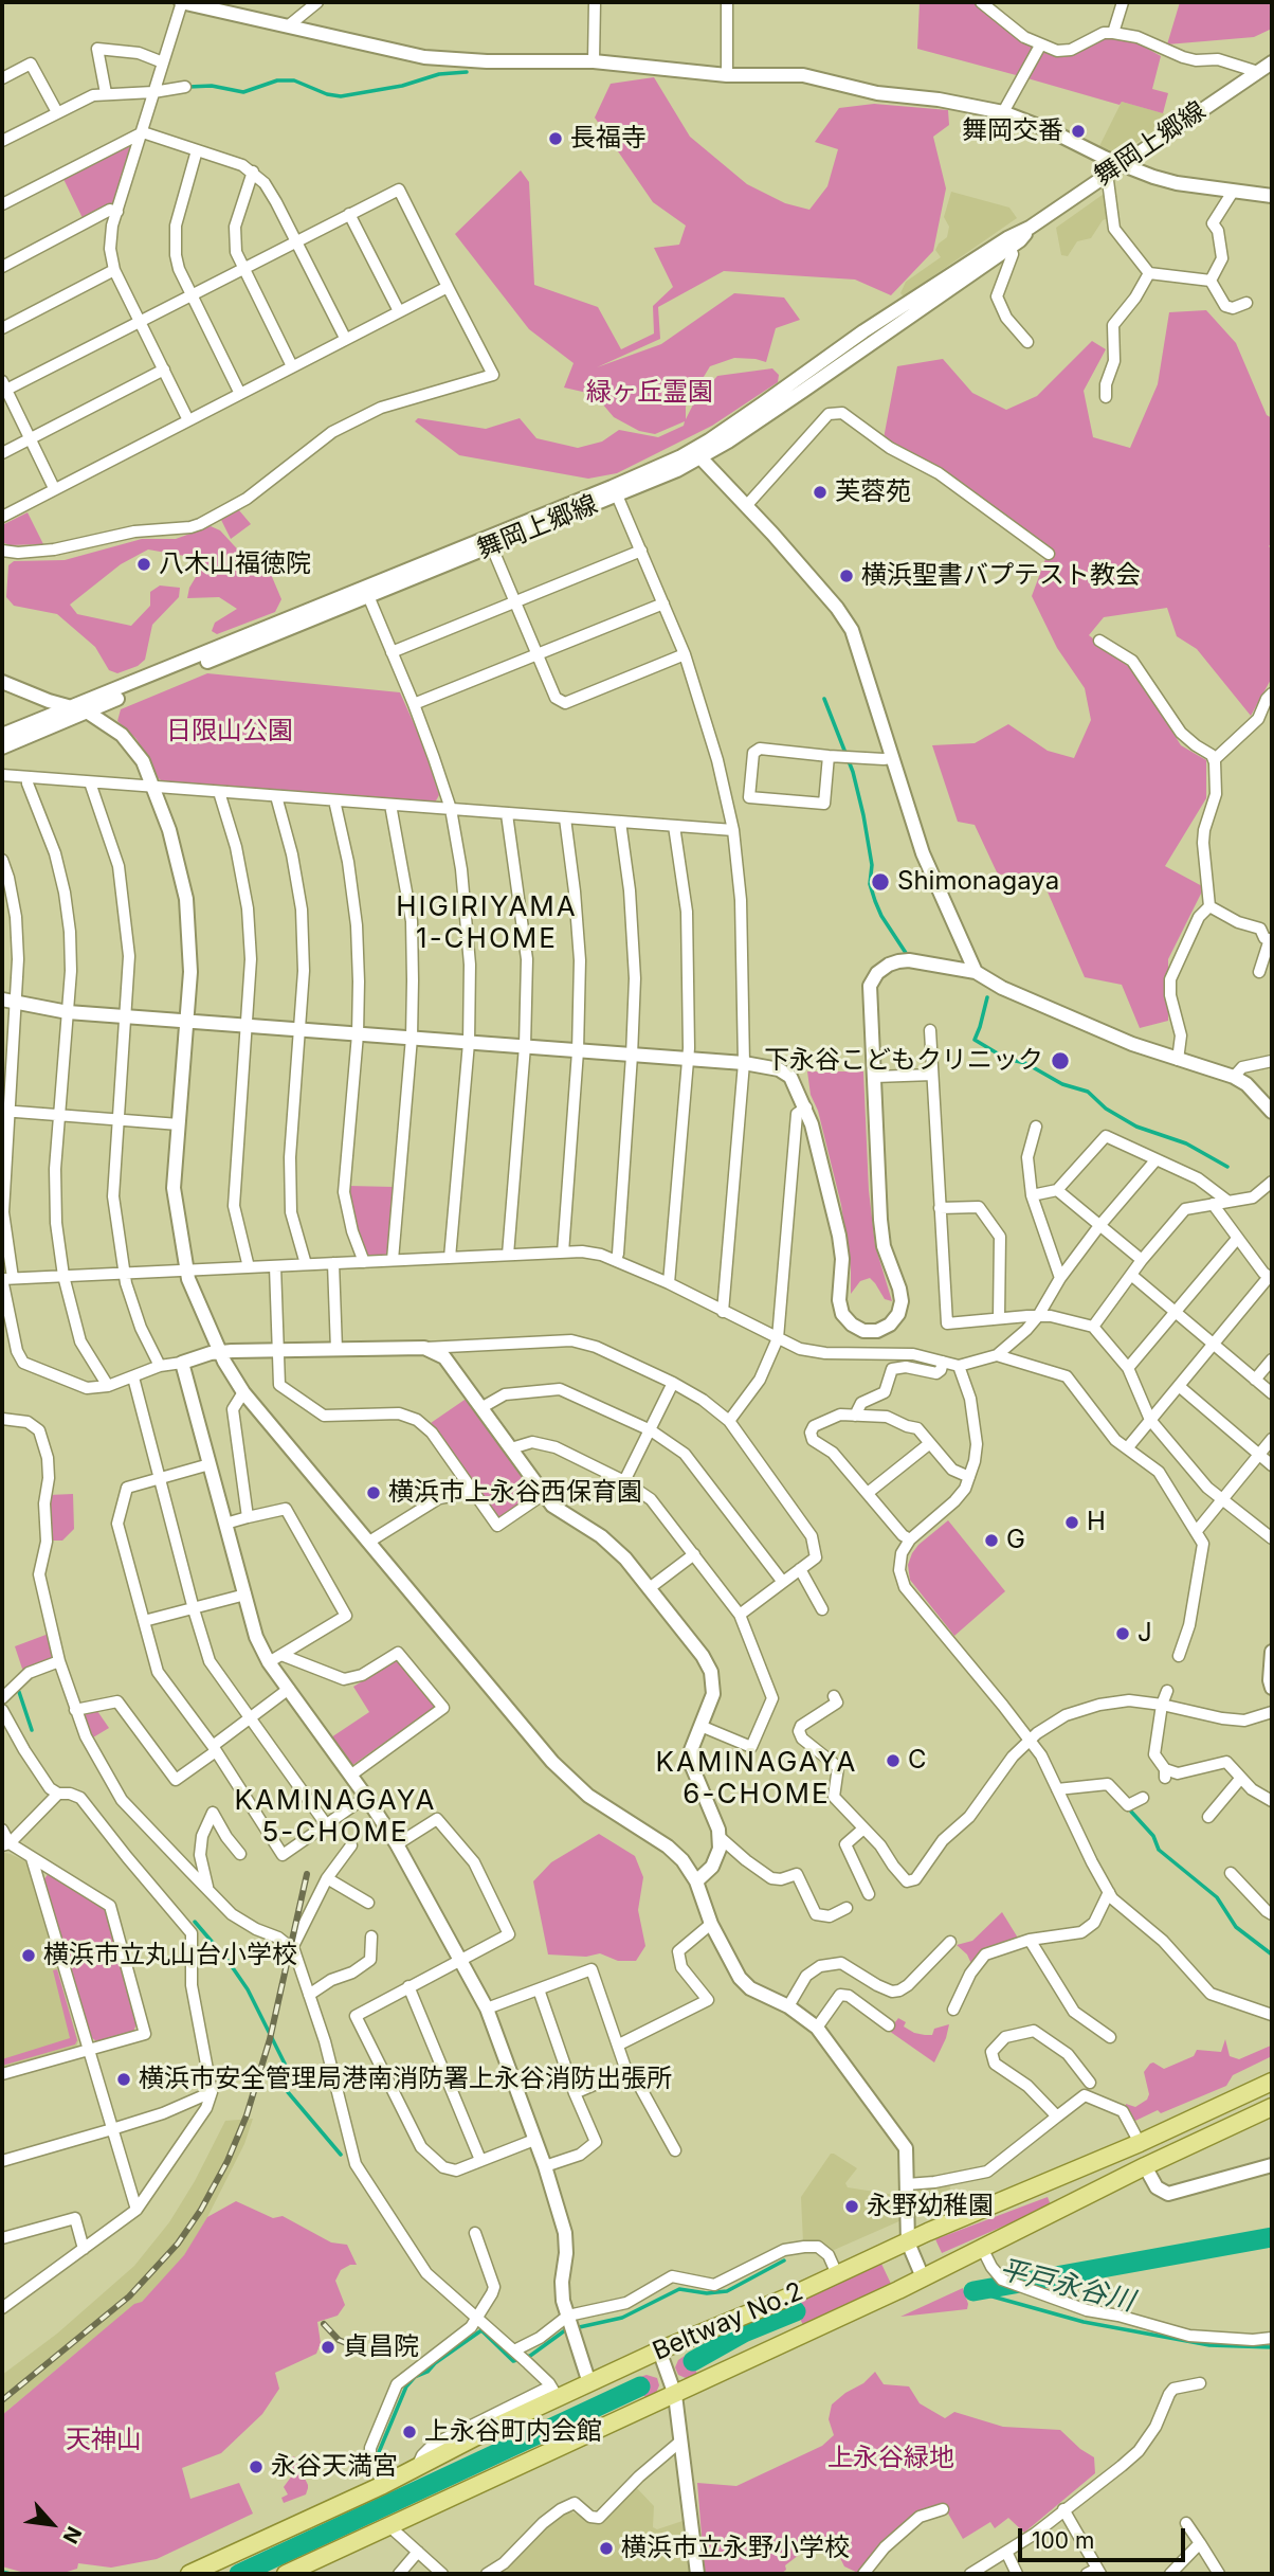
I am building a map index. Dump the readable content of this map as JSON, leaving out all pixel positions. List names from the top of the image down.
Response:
{
  "streets": {
    "main road": ["Beltway No.2"],
    "street": ["舞岡上郷線"]
  },
  "districts": ["HIGIRIYAMA 1-CHOME", "KAMINAGAYA 6-CHOME", "KAMINAGAYA 5-CHOME"],
  "water": ["平戸永谷川"],
  "parks": [
    "緑ヶ丘霊園",
    "日限山公園",
    "天神山",
    "上永谷緑地"
  ],
  "places": [
    "舞岡交番",
    "長福寺",
    "芙蓉苑",
    "八木山福徳院",
    "横浜聖書バプテスト教会",
    "Shimonagaya",
    "下永谷こどもクリニック",
    "横浜市上永谷西保育園",
    "H",
    "G",
    "J",
    "C",
    "横浜市立丸山台小学校",
    "横浜市安全管理局港南消防署上永谷消防出張所",
    "永野幼稚園",
    "貞昌院",
    "上永谷町内会館",
    "永谷天満宮",
    "横浜市立永野小学校"
  ],
  "scale_bar": "100 m",
  "north": "bottom right"
}
